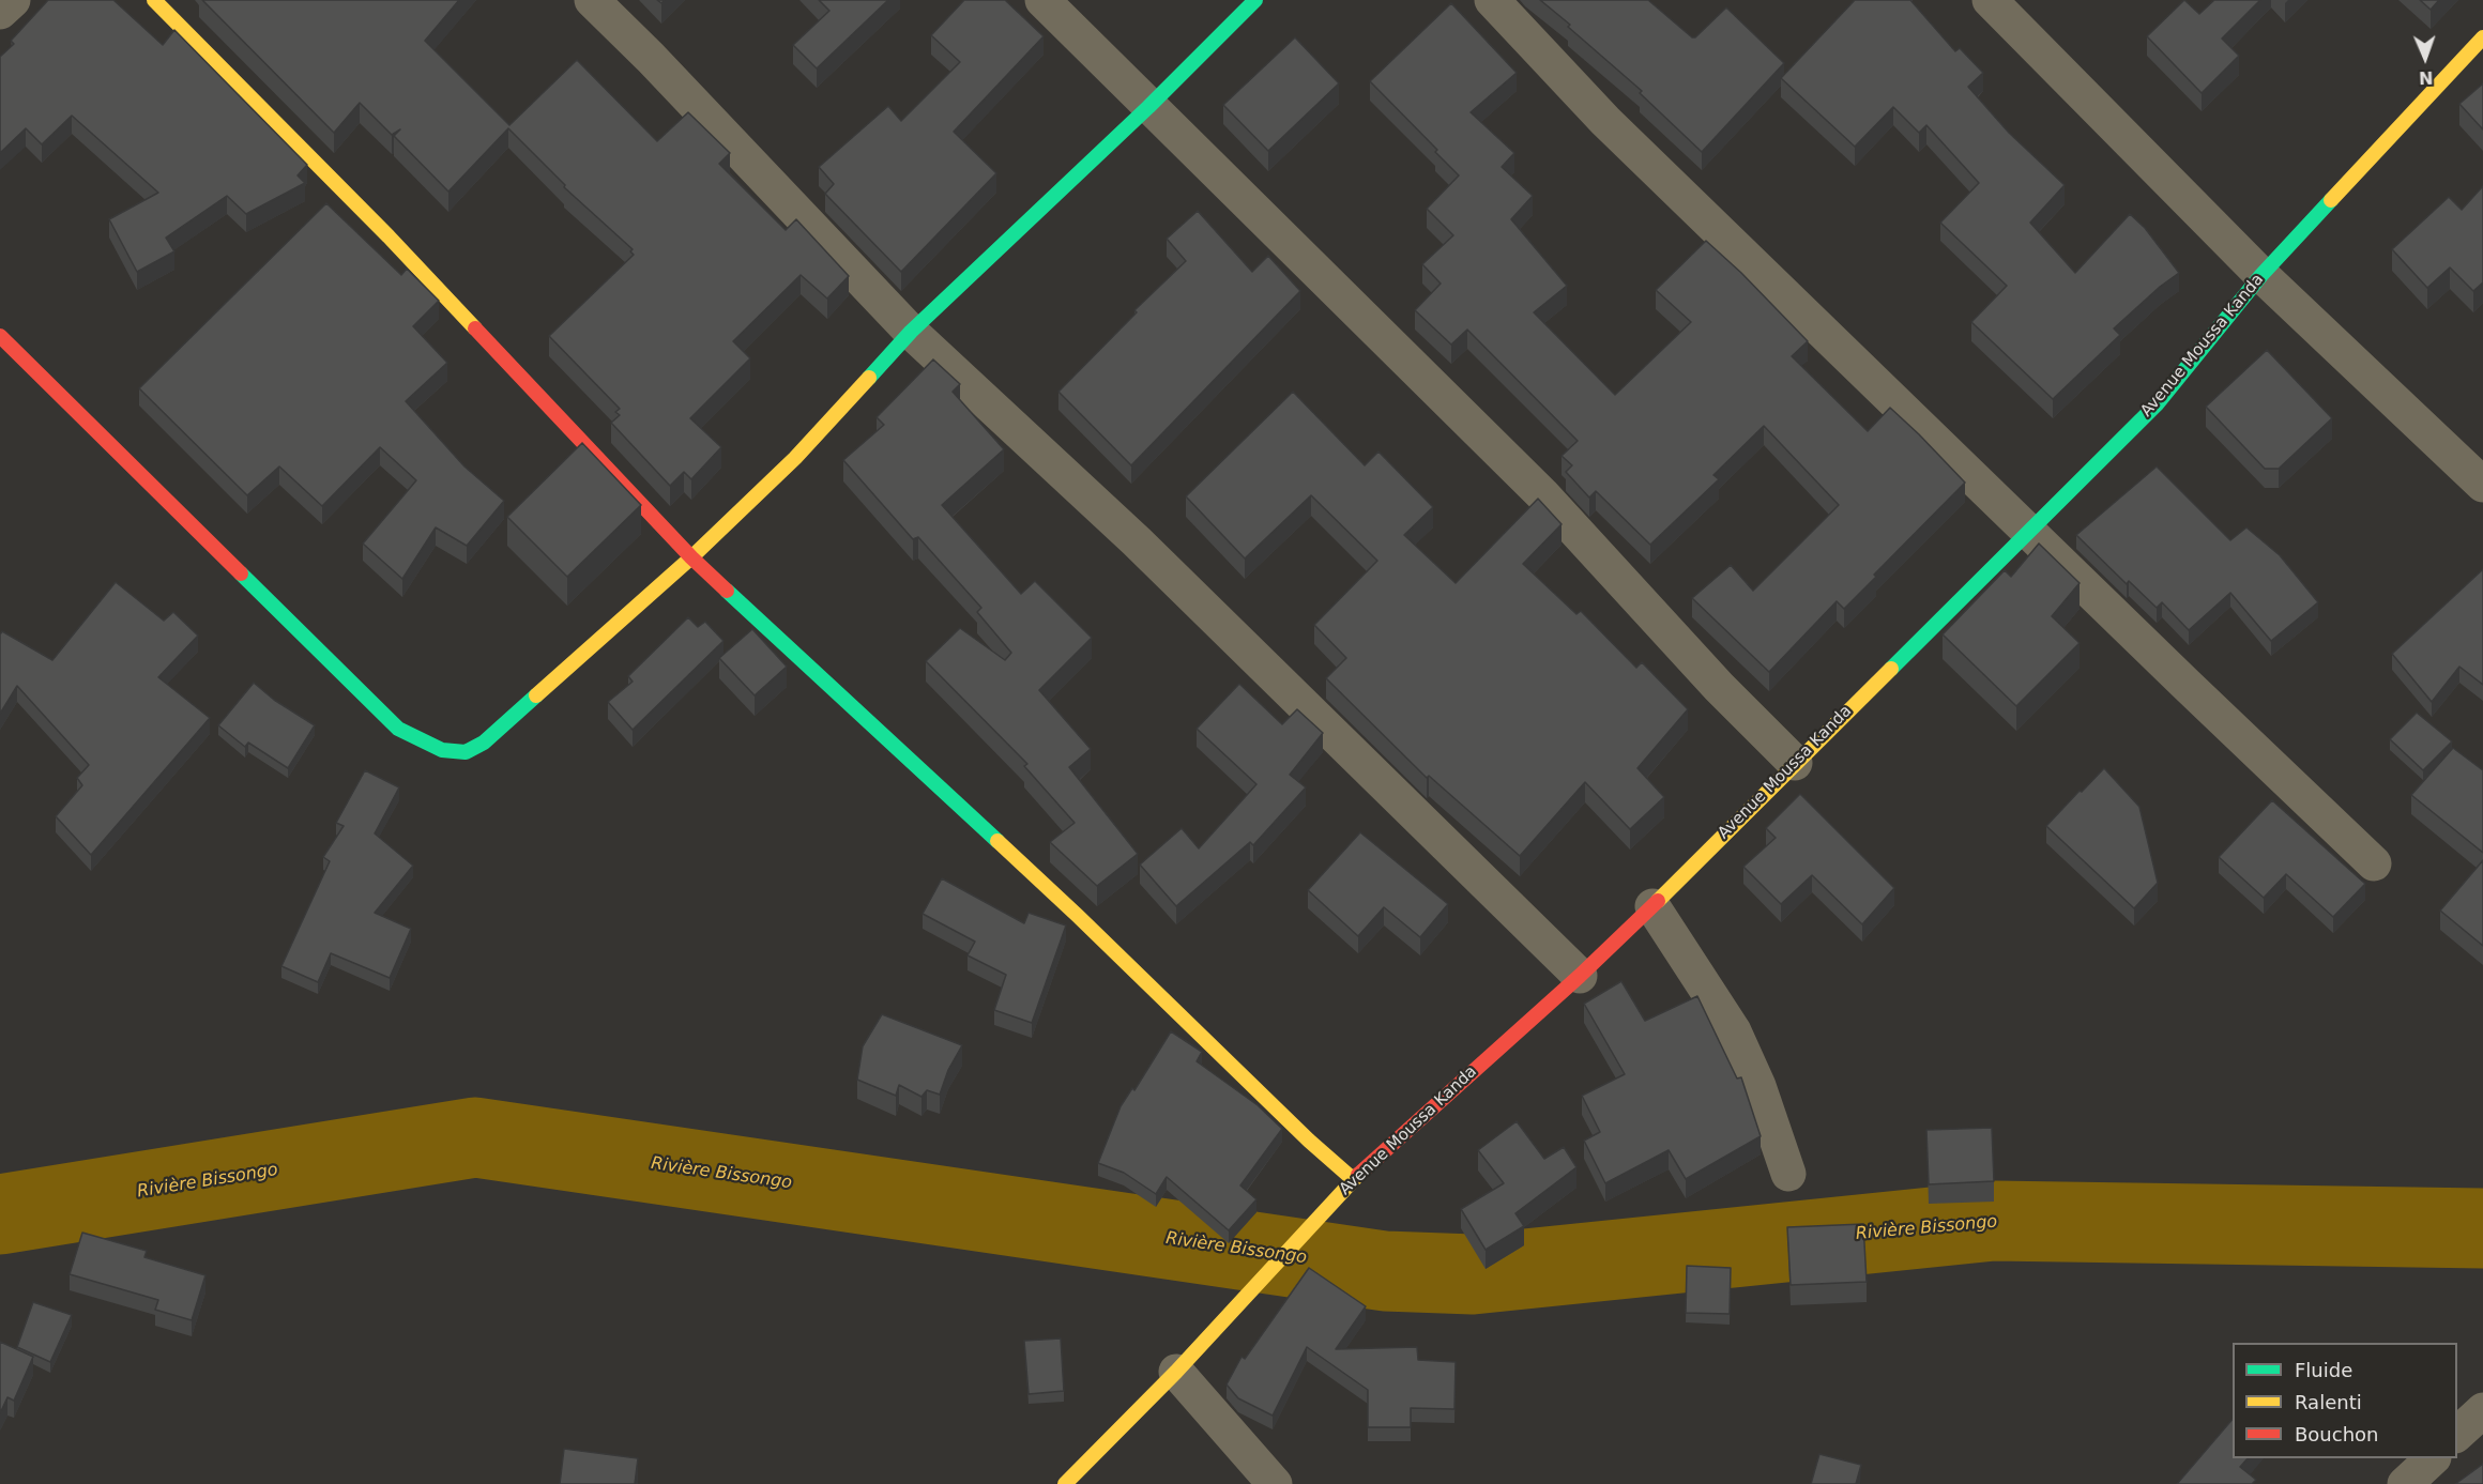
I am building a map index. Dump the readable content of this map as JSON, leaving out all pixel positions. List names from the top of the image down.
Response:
{
  "streets": {
    "street": ["Avenue Moussa Kanda"]
  },
  "water": ["Rivière Bissongo"],
  "legend": ["Fluide", "Ralenti", "Bouchon"],
  "north": "bottom"
}
